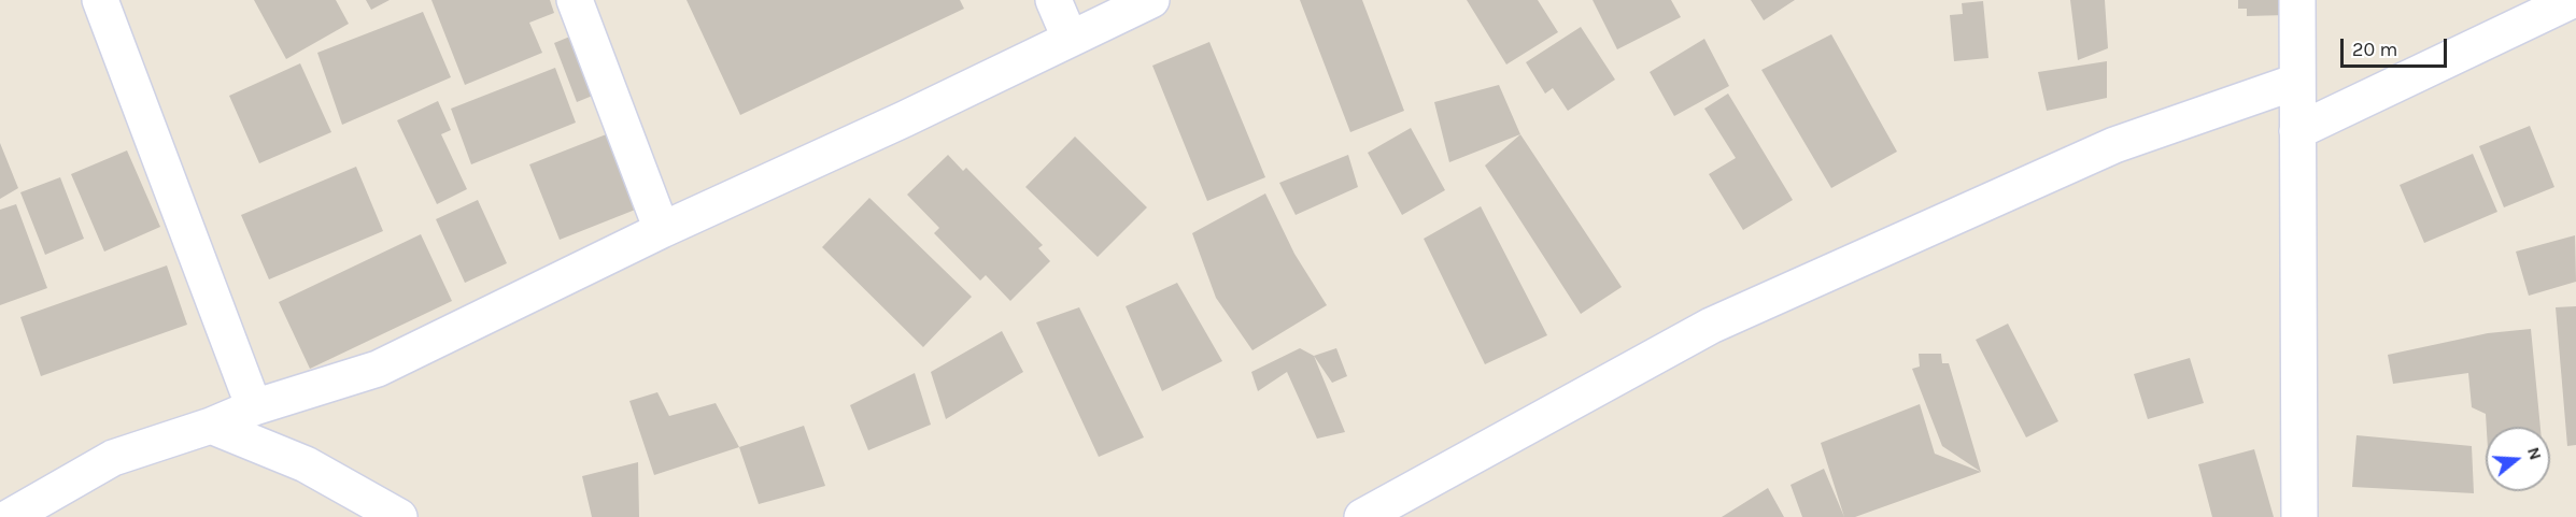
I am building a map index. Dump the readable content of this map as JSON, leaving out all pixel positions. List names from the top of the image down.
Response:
{
  "scale_bar": "20 m",
  "north": "right"
}
